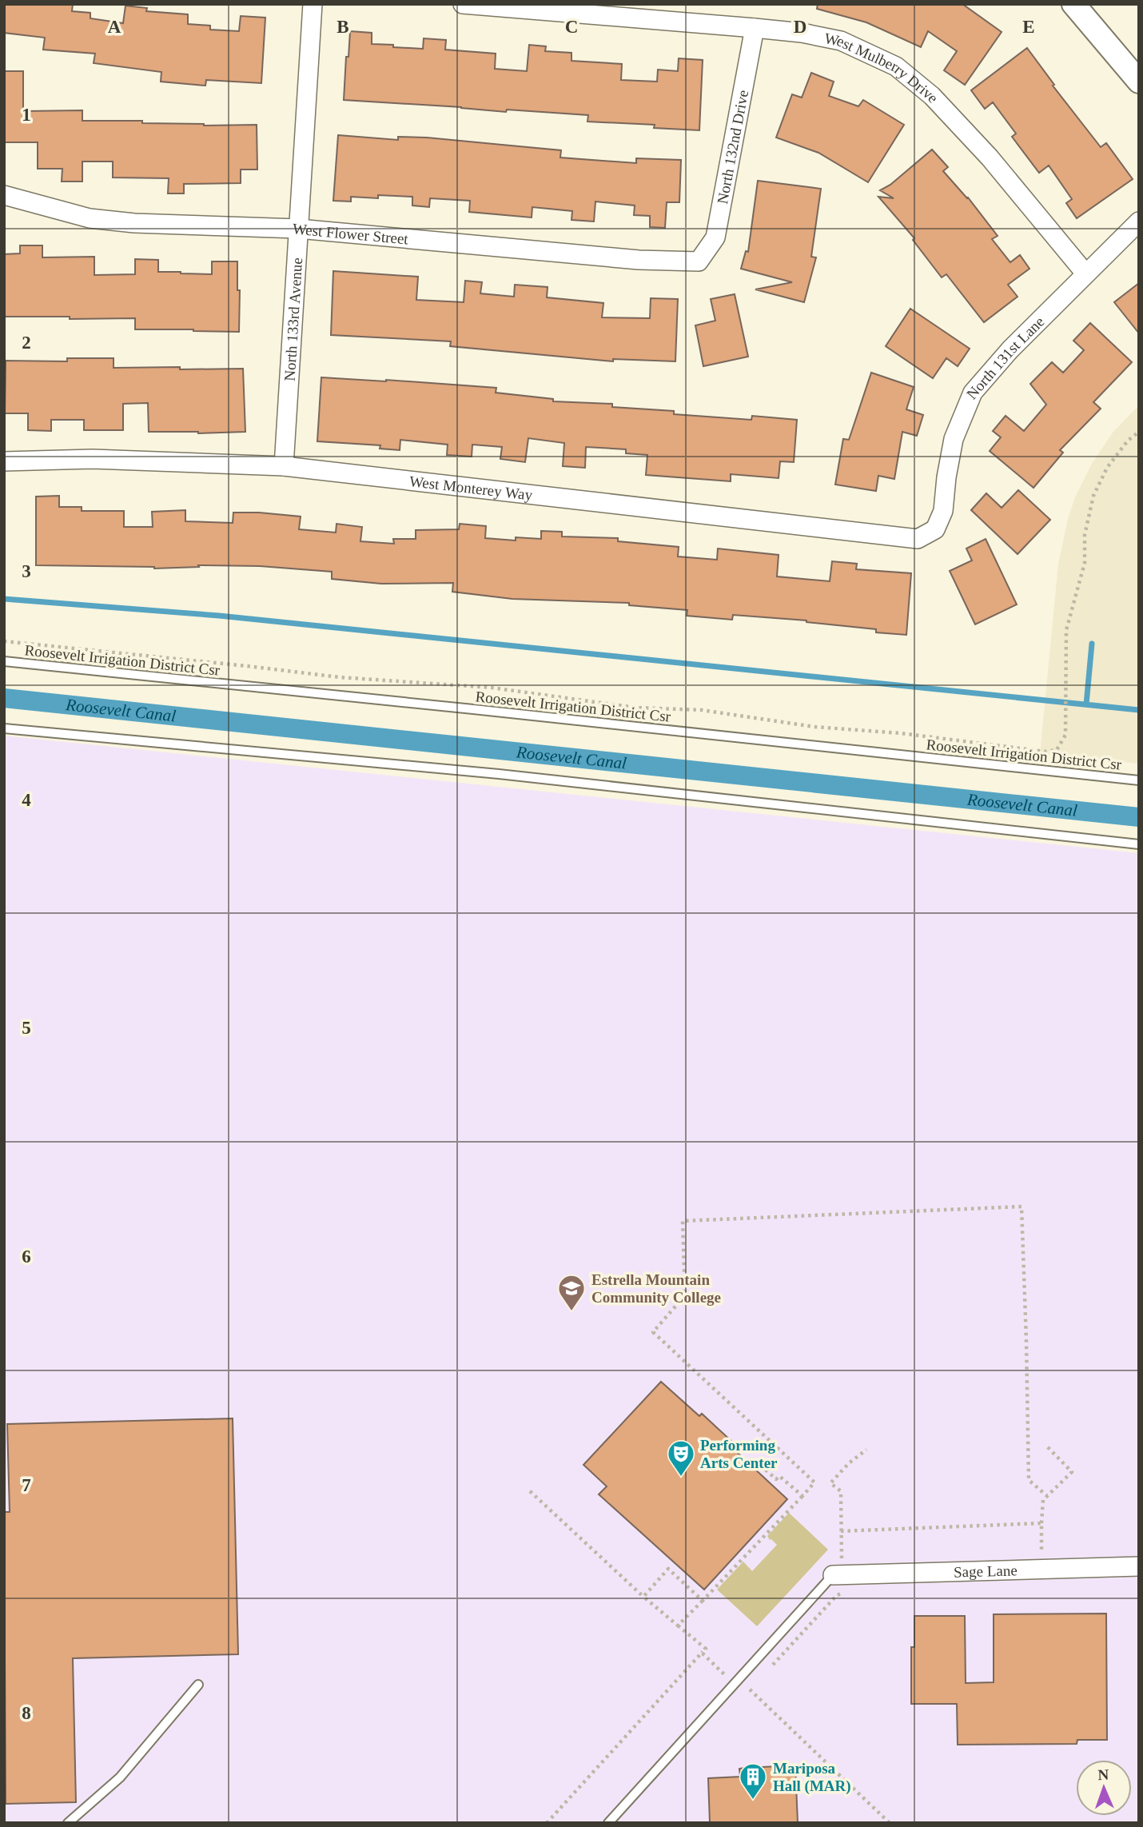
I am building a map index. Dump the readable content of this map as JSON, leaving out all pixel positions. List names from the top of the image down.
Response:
{
  "streets": {
    "street": [
      "West Mulberry Drive",
      "North 132nd Drive",
      "West Flower Street",
      "North 133rd Avenue",
      "North 131st Lane",
      "West Monterey Way",
      "Sage Lane"
    ],
    "lane": ["Roosevelt Irrigation District Csr"]
  },
  "crossings": [
    ["West Mulberry Drive", "North 132nd Drive"],
    ["West Mulberry Drive", "North 131st Lane"],
    ["North 132nd Drive", "West Flower Street"],
    ["West Flower Street", "North 133rd Avenue"],
    ["North 133rd Avenue", "West Monterey Way"],
    ["North 131st Lane", "West Monterey Way"]
  ],
  "water": ["Roosevelt Canal"],
  "places": {
    "school or university": ["Estrella Mountain Community College"],
    "theatre": ["Performing Arts Center"],
    "building": ["Mariposa Hall (MAR)"]
  },
  "north": "top",
  "grid": {
    "columns": [
      "A",
      "B",
      "C",
      "D",
      "E"
    ],
    "rows": [
      "1",
      "2",
      "3",
      "4",
      "5",
      "6",
      "7",
      "8"
    ]
  }
}
